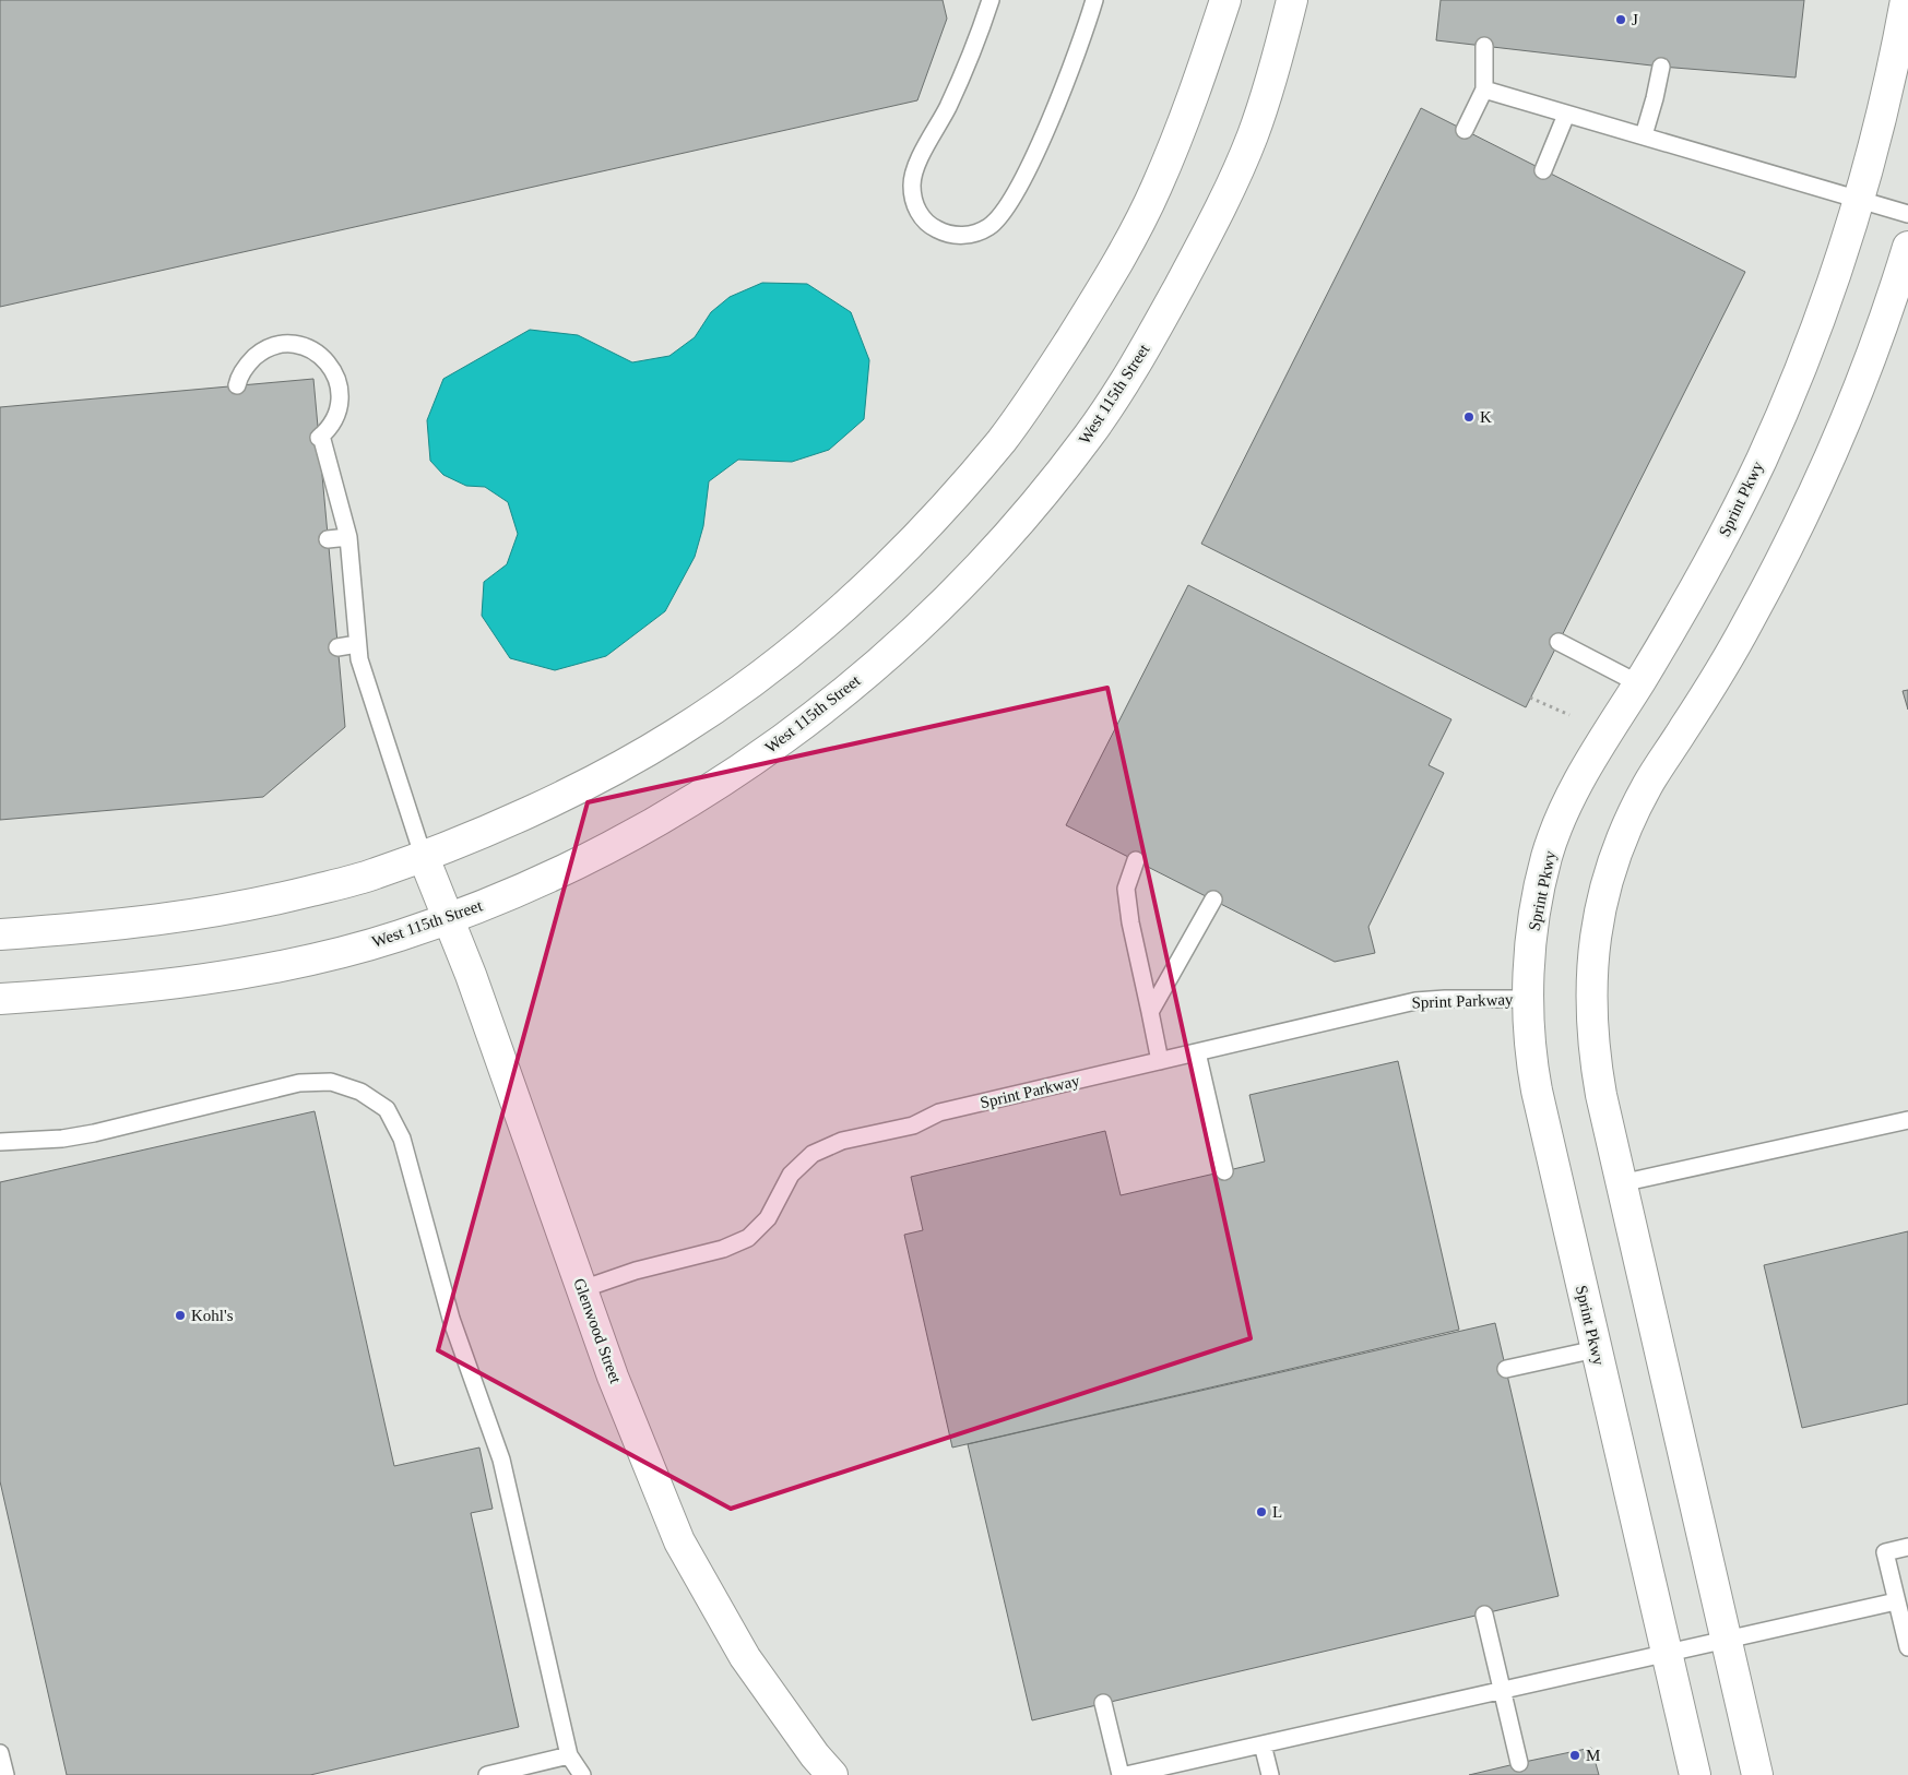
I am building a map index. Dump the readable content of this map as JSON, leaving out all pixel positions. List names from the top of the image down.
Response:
{
  "streets": {
    "street": ["West 115th Street", "Sprint Pkwy", "Glenwood Street"],
    "lane": ["Sprint Parkway"]
  },
  "crossings": [
    ["West 115th Street", "Glenwood Street"],
    ["Sprint Pkwy", "Sprint Parkway"],
    ["Sprint Parkway", "Glenwood Street"]
  ],
  "places": [
    "J",
    "K",
    "Kohl's",
    "L",
    "M"
  ]
}
